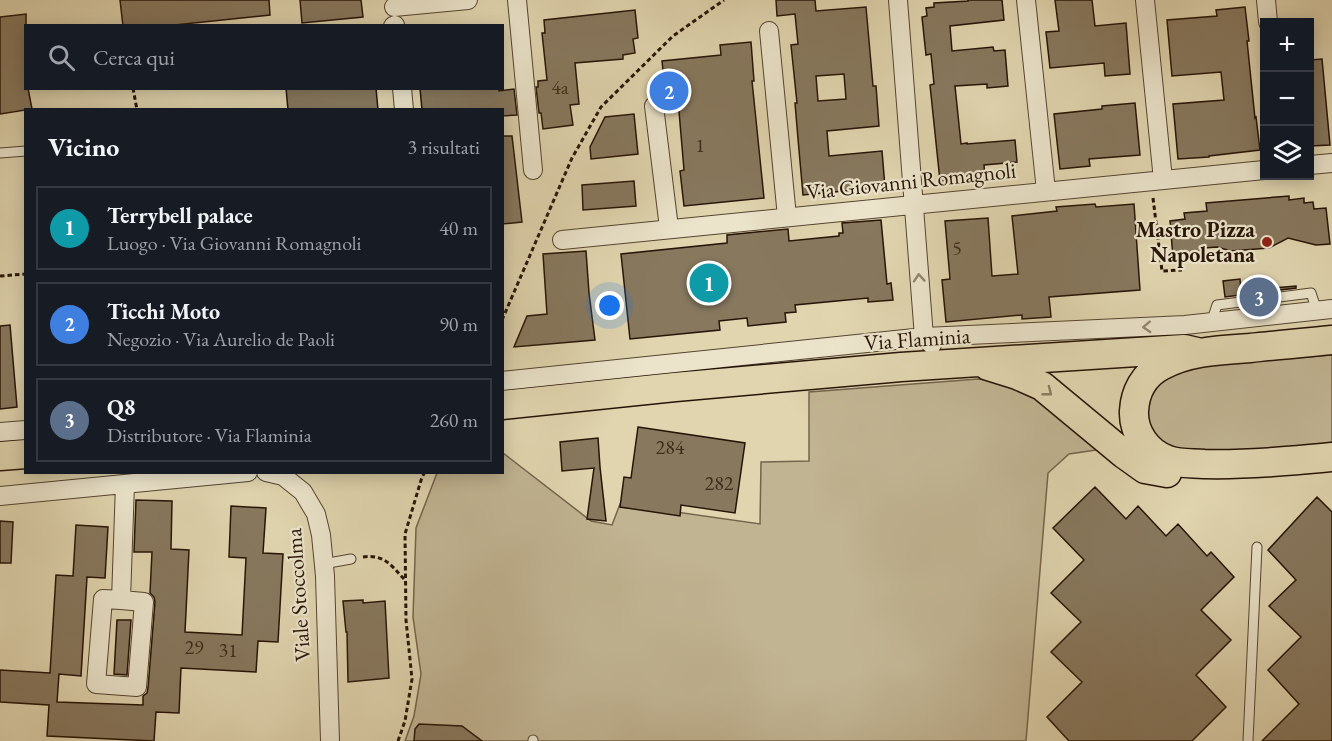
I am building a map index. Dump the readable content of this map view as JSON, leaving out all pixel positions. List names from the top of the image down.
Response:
{
  "streets": {
    "main road": ["Via Flaminia"],
    "street": ["Via Giovanni Romagnoli", "Viale Stoccolma"]
  },
  "places": ["Mastro Pizza Napoletana"],
  "house_numbers": [
    "4a",
    "1",
    "5",
    "284",
    "282",
    "29",
    "31"
  ],
  "page": {
    "map_buttons": ["+", "−"],
    "search": "Cerca qui",
    "pins": ["2", "1", "3"],
    "heading": ["Vicino", "3 risultati"],
    "list": [
      {
        "mark": "1",
        "name": "Terrybell palace",
        "note": "Luogo · Via Giovanni Romagnoli",
        "value": "40 m"
      },
      {
        "mark": "2",
        "name": "Ticchi Moto",
        "note": "Negozio · Via Aurelio de Paoli",
        "value": "90 m"
      },
      {
        "mark": "3",
        "name": "Q8",
        "note": "Distributore · Via Flaminia",
        "value": "260 m"
      }
    ]
  }
}
